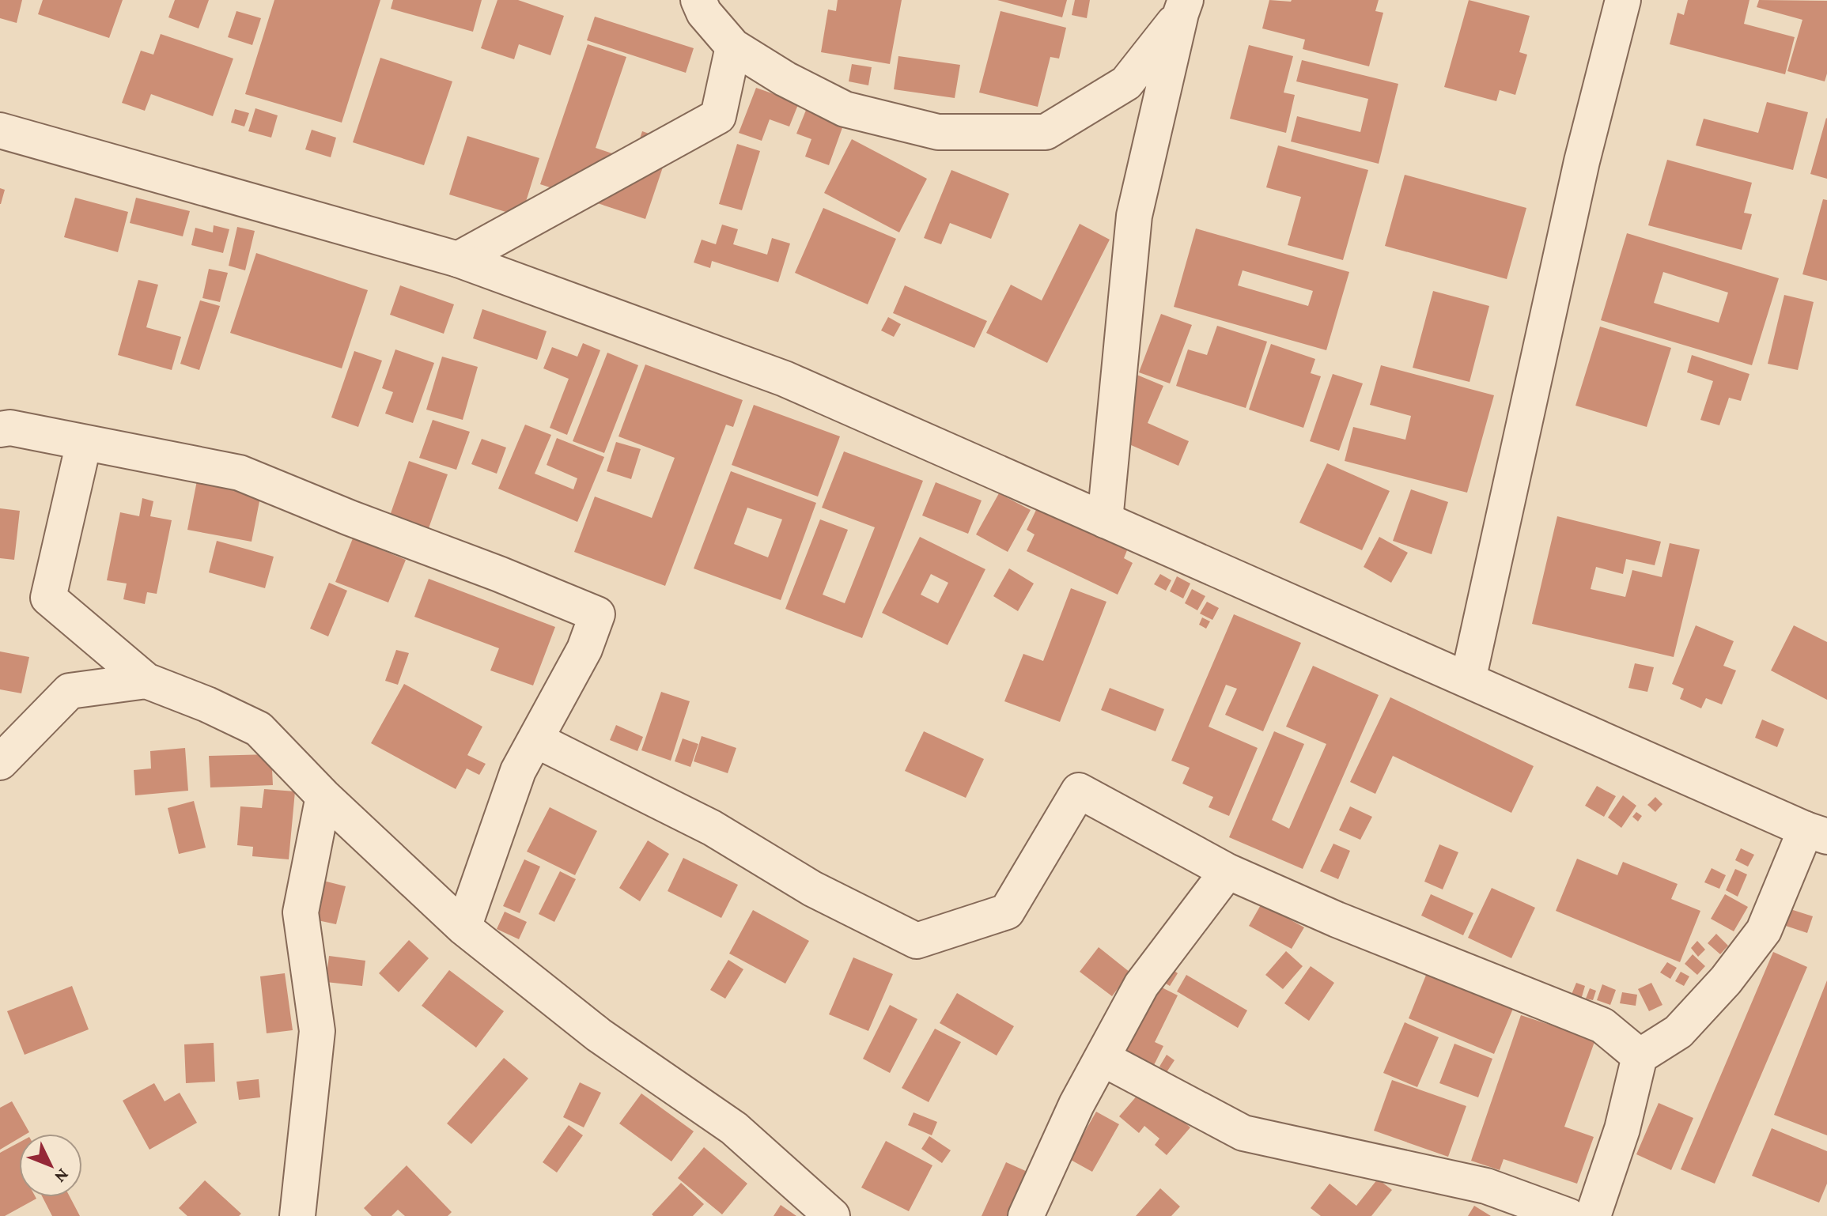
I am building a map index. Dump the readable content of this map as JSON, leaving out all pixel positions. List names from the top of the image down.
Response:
{
  "north": "bottom right"
}
